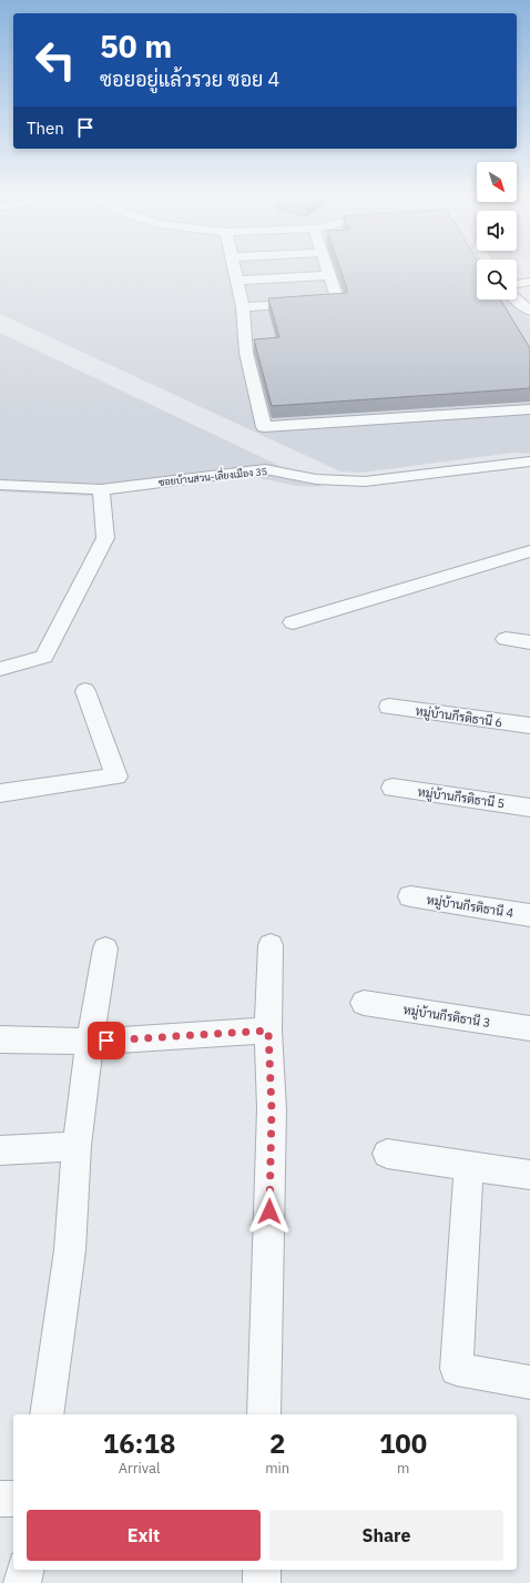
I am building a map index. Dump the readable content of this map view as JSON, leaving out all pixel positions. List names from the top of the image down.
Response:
{
  "streets": {
    "street": [
      "ซอยบ้านสวน-เลี่ยงเมือง 35",
      "หมู่บ้านกีรติธานี 6",
      "หมู่บ้านกีรติธานี 5",
      "หมู่บ้านกีรติธานี 4",
      "หมู่บ้านกีรติธานี 3"
    ]
  },
  "north": "bottom right",
  "page": {
    "turn": ["50 m", "ซอยอยู่แล้วรวย ซอย 4"],
    "then": "Then",
    "eta": [
      "16:18",
      "Arrival",
      "2",
      "min",
      "100",
      "m"
    ],
    "buttons": ["Exit", "Share"]
  }
}
